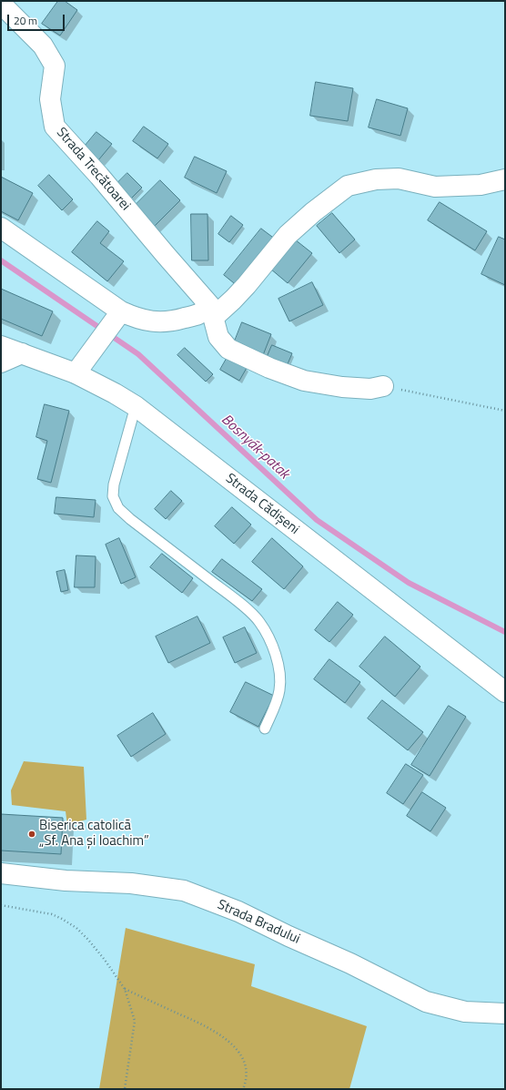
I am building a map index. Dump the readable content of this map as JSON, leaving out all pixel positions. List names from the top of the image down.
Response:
{
  "streets": {
    "street": ["Strada Trecătoarei", "Strada Cădișeni", "Strada Bradului"]
  },
  "water": ["Bosnyák-patak"],
  "places": ["Biserica catolică „Sf. Ana și Ioachim”"],
  "scale_bar": "20 m"
}
